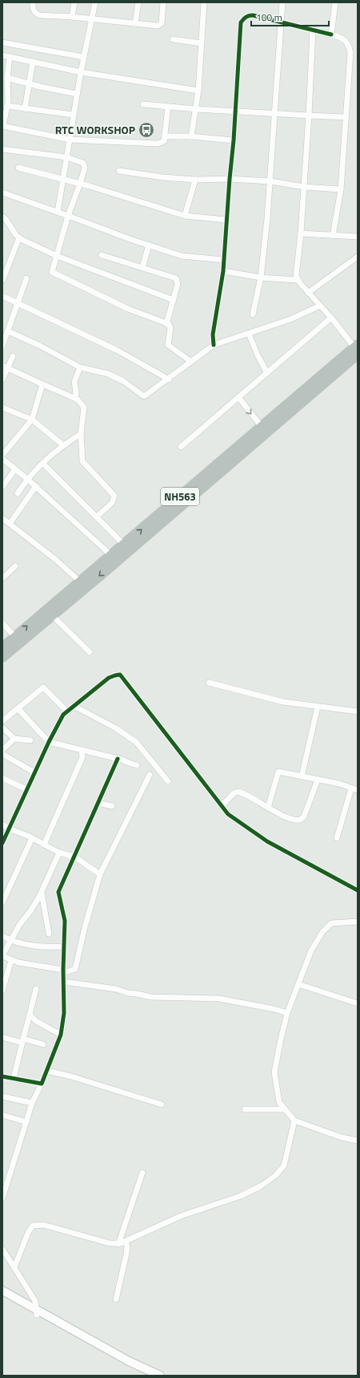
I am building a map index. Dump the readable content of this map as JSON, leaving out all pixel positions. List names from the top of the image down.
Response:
{
  "streets": {
    "highway": ["NH563"]
  },
  "places": {
    "bus stop": ["RTC WORKSHOP"]
  },
  "scale_bar": "100 m"
}
